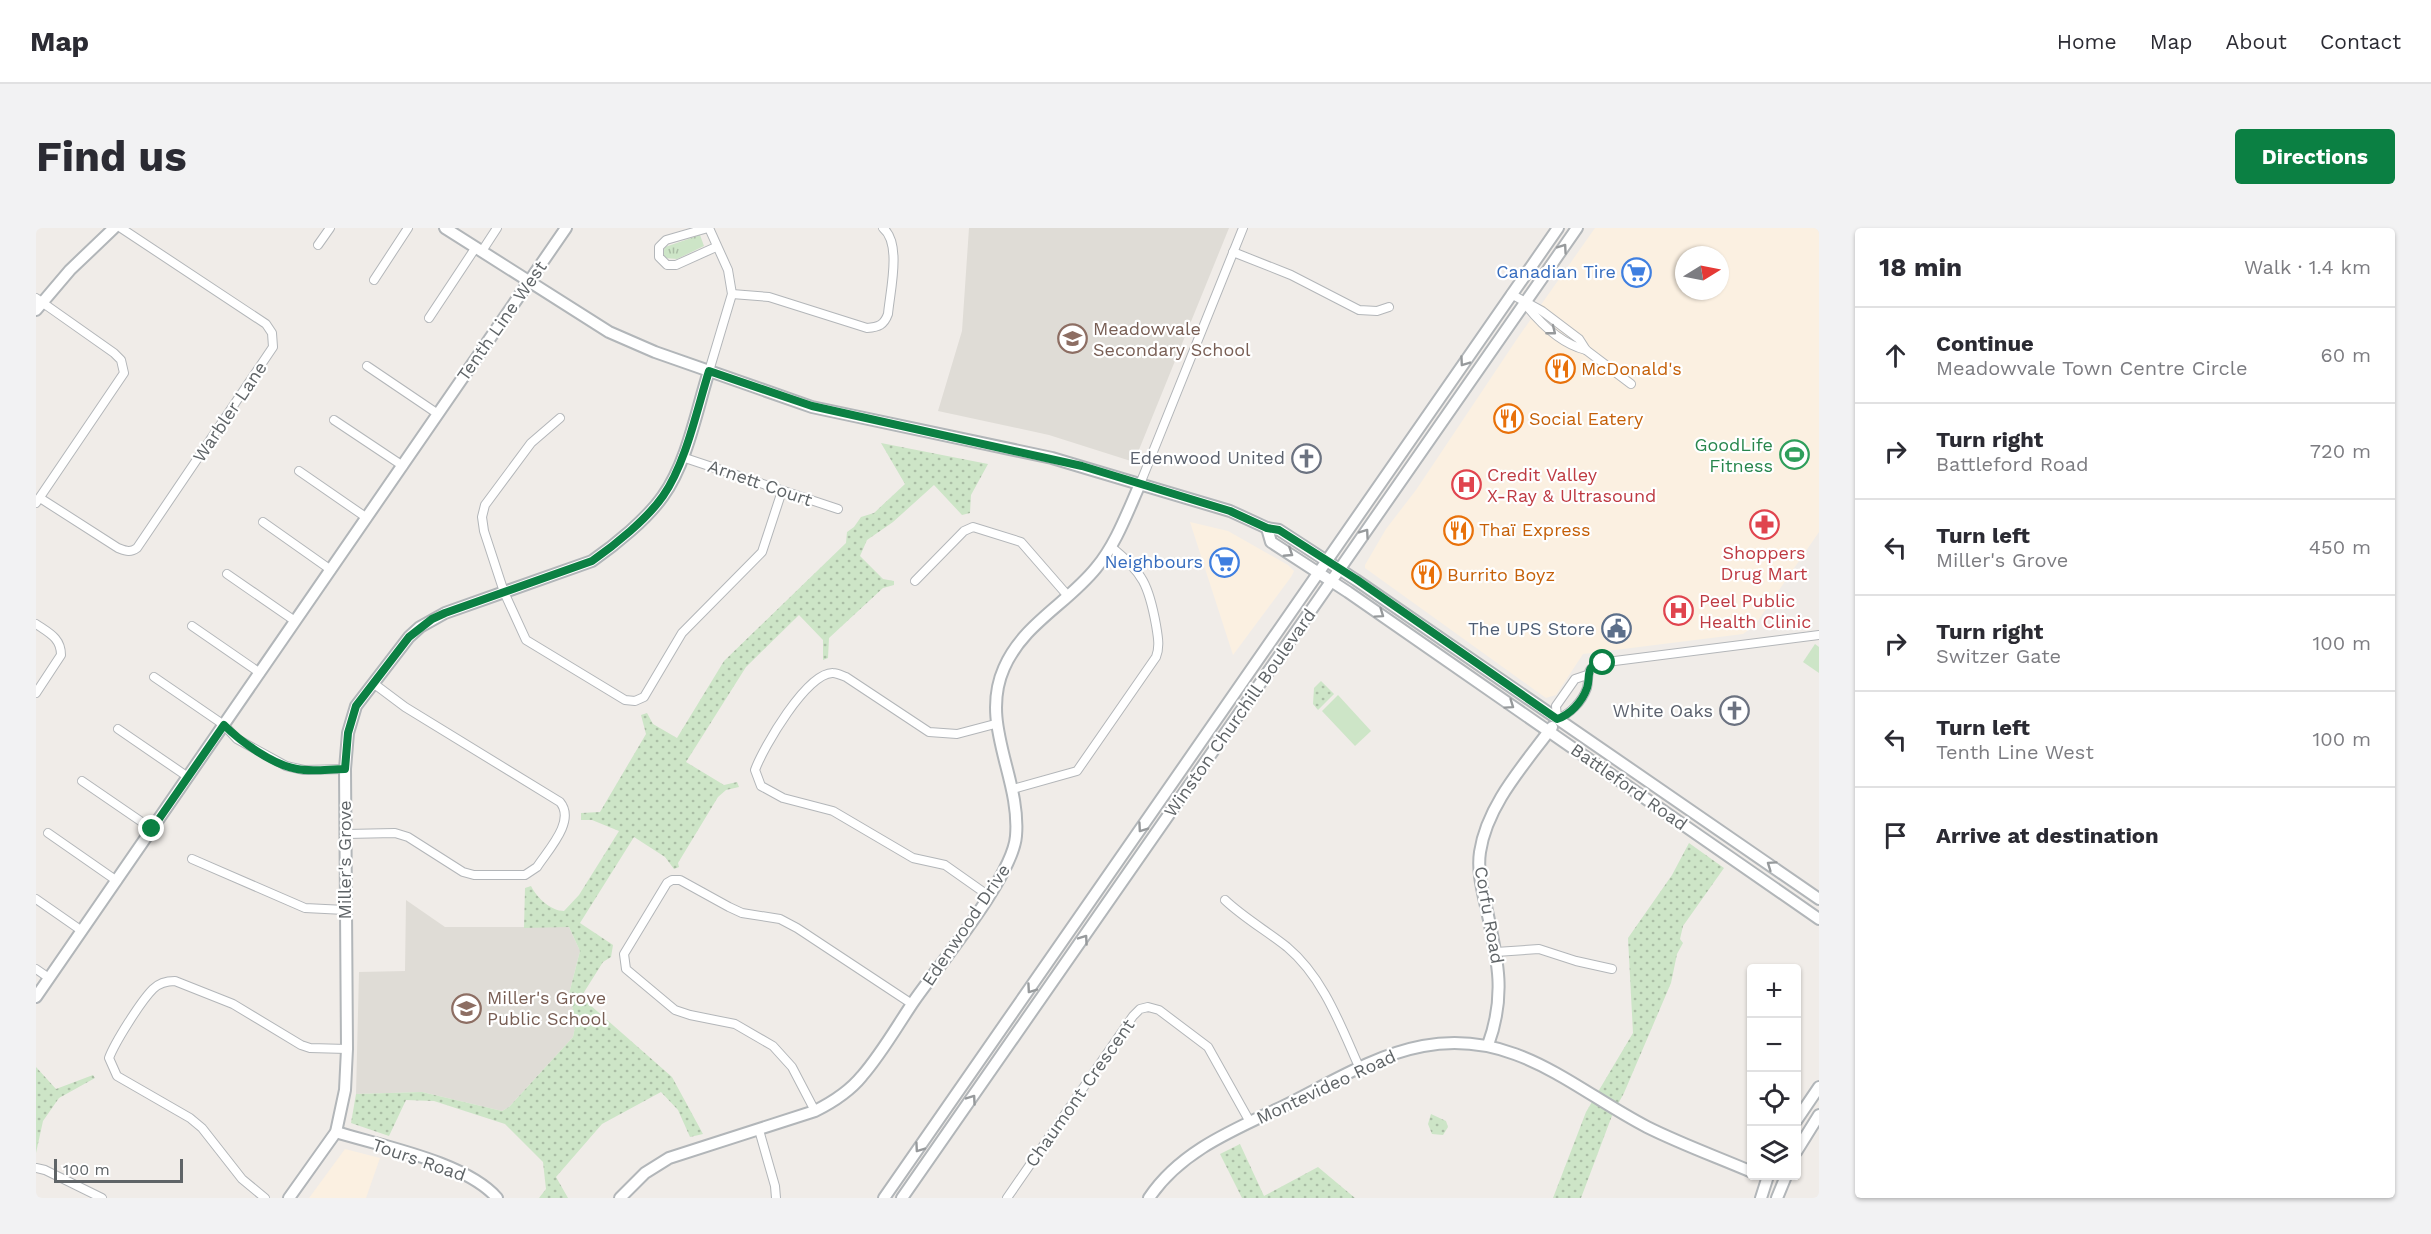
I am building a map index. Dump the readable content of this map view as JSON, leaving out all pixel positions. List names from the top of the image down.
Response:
{
  "streets": {
    "street": [
      "Tenth Line West",
      "Warbler Lane",
      "Arnett Court",
      "Winston Churchill Boulevard",
      "Battleford Road",
      "Miller's Grove",
      "Corfu Road",
      "Edenwood Drive",
      "Montevideo Road",
      "Chaumont Crescent",
      "Tours Road"
    ]
  },
  "crossings": [
    ["Tenth Line West", "Battleford Road"],
    ["Arnett Court", "Miller's Grove"],
    ["Winston Churchill Boulevard", "Battleford Road"],
    ["Battleford Road", "Miller's Grove"],
    ["Battleford Road", "Corfu Road"],
    ["Battleford Road", "Edenwood Drive"],
    ["Miller's Grove", "Tours Road"],
    ["Corfu Road", "Montevideo Road"],
    ["Montevideo Road", "Chaumont Crescent"]
  ],
  "places": {
    "supermarket": ["Canadian Tire", "Neighbours"],
    "school or university": ["Meadowvale Secondary School", "Miller's Grove Public School"],
    "restaurant": [
      "McDonald's",
      "Social Eatery",
      "Thaï Express",
      "Burrito Boyz"
    ],
    "sports": ["GoodLife Fitness"],
    "church": ["Edenwood United", "White Oaks"],
    "hospital": ["Credit Valley X-Ray & Ultrasound", "Peel Public Health Clinic"],
    "pharmacy": ["Shoppers Drug Mart"],
    "public building": ["The UPS Store"]
  },
  "scale_bar": "100 m",
  "north": "right",
  "page": {
    "header": "Map",
    "nav": [
      "Home",
      "Map",
      "About",
      "Contact"
    ],
    "buttons": "Directions",
    "title": "Find us",
    "heading": ["18 min", "Walk · 1.4 km"],
    "list": [
      ["Continue", "Meadowvale Town Centre Circle", "60 m"],
      ["Turn right", "Battleford Road", "720 m"],
      ["Turn left", "Miller's Grove", "450 m"],
      ["Turn right", "Switzer Gate", "100 m"],
      ["Turn left", "Tenth Line West", "100 m"],
      "Arrive at destination"
    ],
    "map_buttons": ["+", "−"],
    "scale": "100 m"
  }
}
